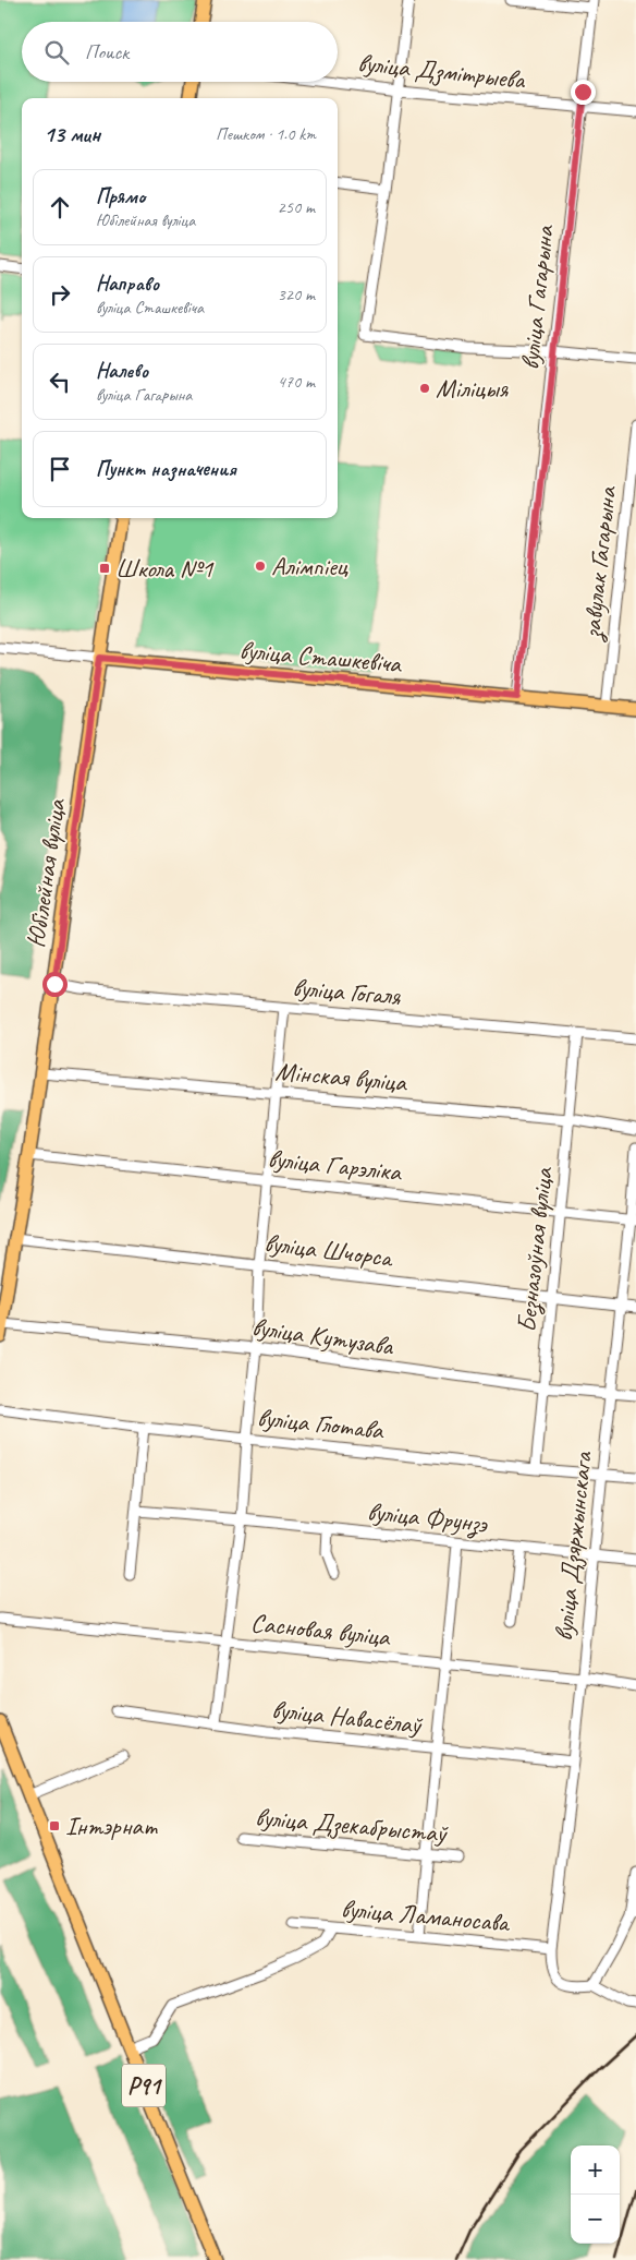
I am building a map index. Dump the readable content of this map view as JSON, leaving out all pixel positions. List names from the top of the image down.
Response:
{
  "streets": {
    "main road": ["вуліца Сташкевіча", "Юбілейная вуліца", "Р91"],
    "street": [
      "вуліца Дзмітрыева",
      "вуліца Гагарына",
      "завулак Гагарына",
      "вуліца Гогаля",
      "Мінская вуліца",
      "вуліца Гарэліка",
      "вуліца Шчорса",
      "Безназоўная вуліца",
      "вуліца Кутузава",
      "вуліца Глотава",
      "вуліца Фрунзэ",
      "вуліца Дзяржынскага",
      "Сасновая вуліца",
      "вуліца Навасёлаў",
      "вуліца Дзекабрыстаў",
      "вуліца Ламаносава"
    ]
  },
  "crossings": [
    ["вуліца Дзмітрыева", "вуліца Гагарына"],
    ["вуліца Гагарына", "вуліца Сташкевіча"],
    ["завулак Гагарына", "вуліца Сташкевіча"],
    ["вуліца Сташкевіча", "Юбілейная вуліца"],
    ["Юбілейная вуліца", "вуліца Гогаля"],
    ["Юбілейная вуліца", "Мінская вуліца"],
    ["Юбілейная вуліца", "вуліца Гарэліка"],
    ["Юбілейная вуліца", "вуліца Шчорса"],
    ["Юбілейная вуліца", "вуліца Кутузава"],
    ["вуліца Гогаля", "Безназоўная вуліца"],
    ["Мінская вуліца", "Безназоўная вуліца"],
    ["вуліца Гарэліка", "Безназоўная вуліца"],
    ["вуліца Гарэліка", "вуліца Дзяржынскага"],
    ["вуліца Шчорса", "Безназоўная вуліца"],
    ["вуліца Шчорса", "вуліца Дзяржынскага"],
    ["Безназоўная вуліца", "вуліца Кутузава"],
    ["Безназоўная вуліца", "вуліца Глотава"],
    ["вуліца Кутузава", "вуліца Дзяржынскага"],
    ["вуліца Глотава", "вуліца Дзяржынскага"],
    ["вуліца Фрунзэ", "вуліца Дзяржынскага"],
    ["вуліца Дзяржынскага", "Сасновая вуліца"],
    ["вуліца Дзяржынскага", "вуліца Навасёлаў"],
    ["вуліца Дзяржынскага", "вуліца Ламаносава"]
  ],
  "places": {
    "other": ["Міліцыя", "Алімпіец"],
    "transit": ["Школа №1", "Інтэрнат"]
  },
  "page": {
    "search": "Поиск",
    "heading": ["13 мин", "Пешком · 1.0 km"],
    "list": [
      ["Прямо", "Юбілейная вуліца", "250 m"],
      ["Направо", "вуліца Сташкевіча", "320 m"],
      ["Налево", "вуліца Гагарына", "470 m"],
      "Пункт назначения"
    ],
    "map_buttons": ["+", "−"]
  }
}
